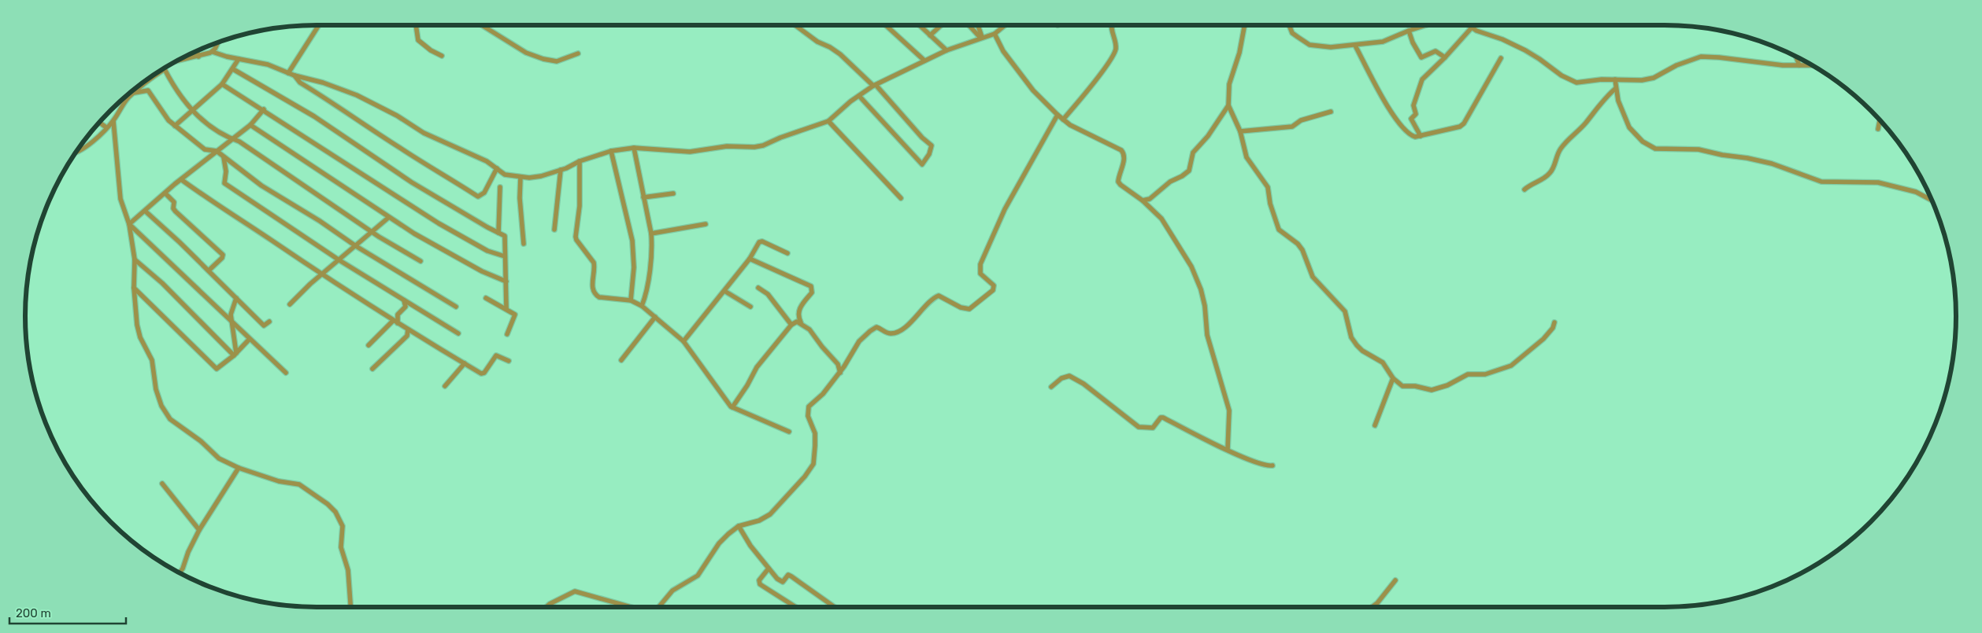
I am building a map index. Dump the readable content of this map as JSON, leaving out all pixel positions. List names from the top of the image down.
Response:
{
  "scale_bar": "200 m"
}
